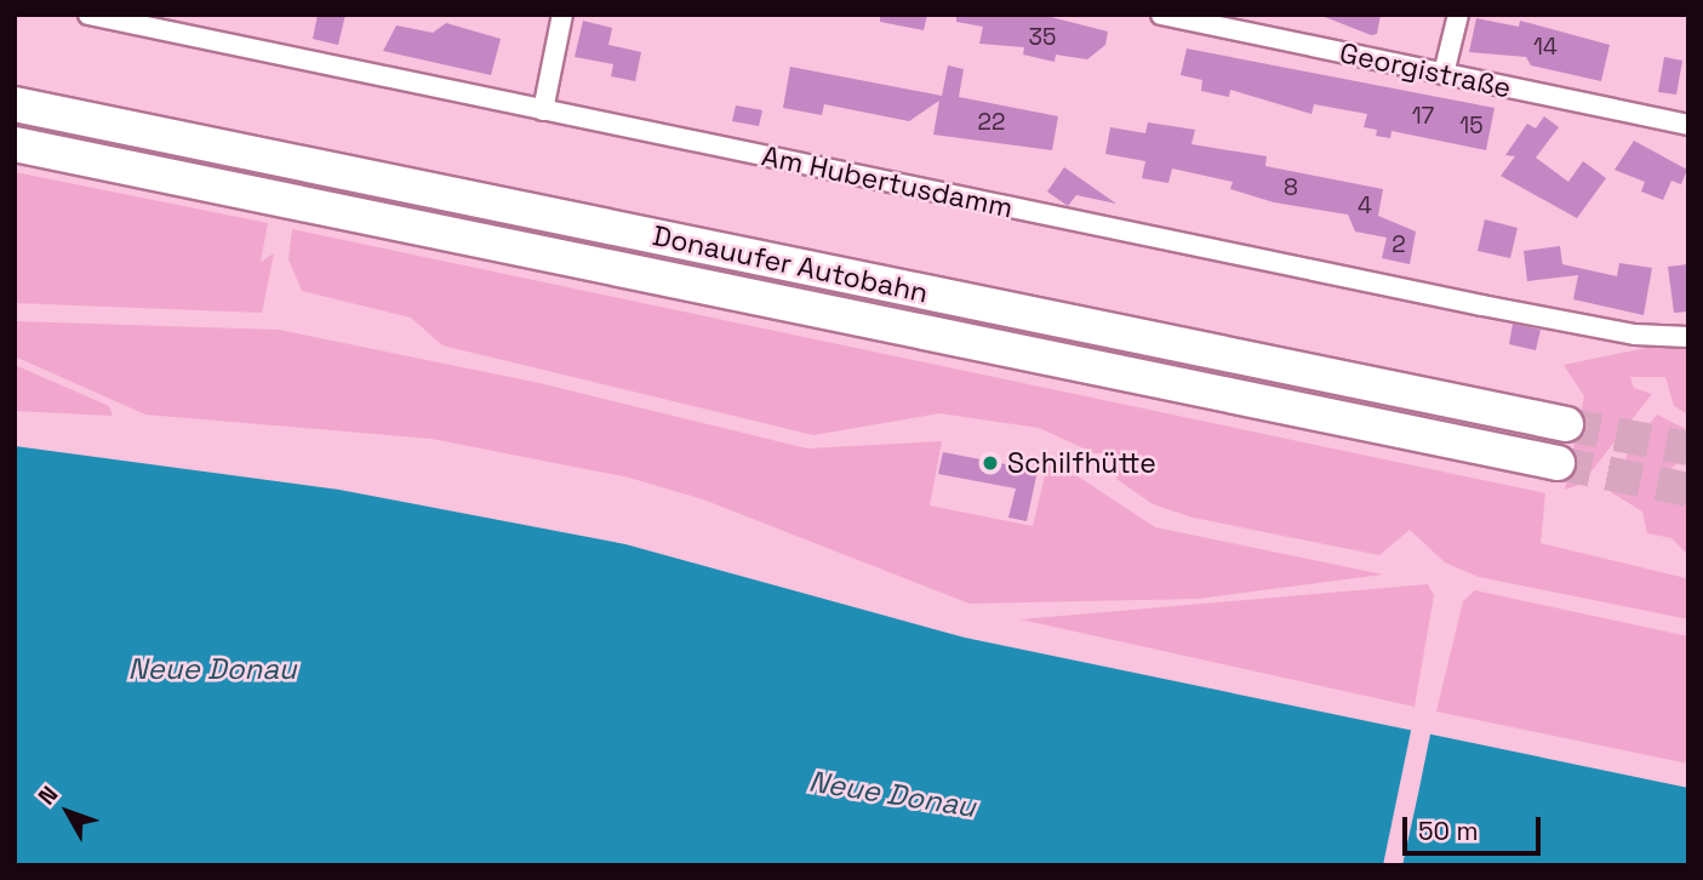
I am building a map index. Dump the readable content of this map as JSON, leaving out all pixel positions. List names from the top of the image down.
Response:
{
  "streets": {
    "highway": ["Donauufer Autobahn"],
    "street": ["Georgistraße", "Am Hubertusdamm"]
  },
  "water": ["Neue Donau"],
  "places": ["Schilfhütte"],
  "house_numbers": [
    "35",
    "14",
    "17",
    "22",
    "15",
    "8",
    "4",
    "2"
  ],
  "scale_bar": "50 m",
  "north": "top left"
}
